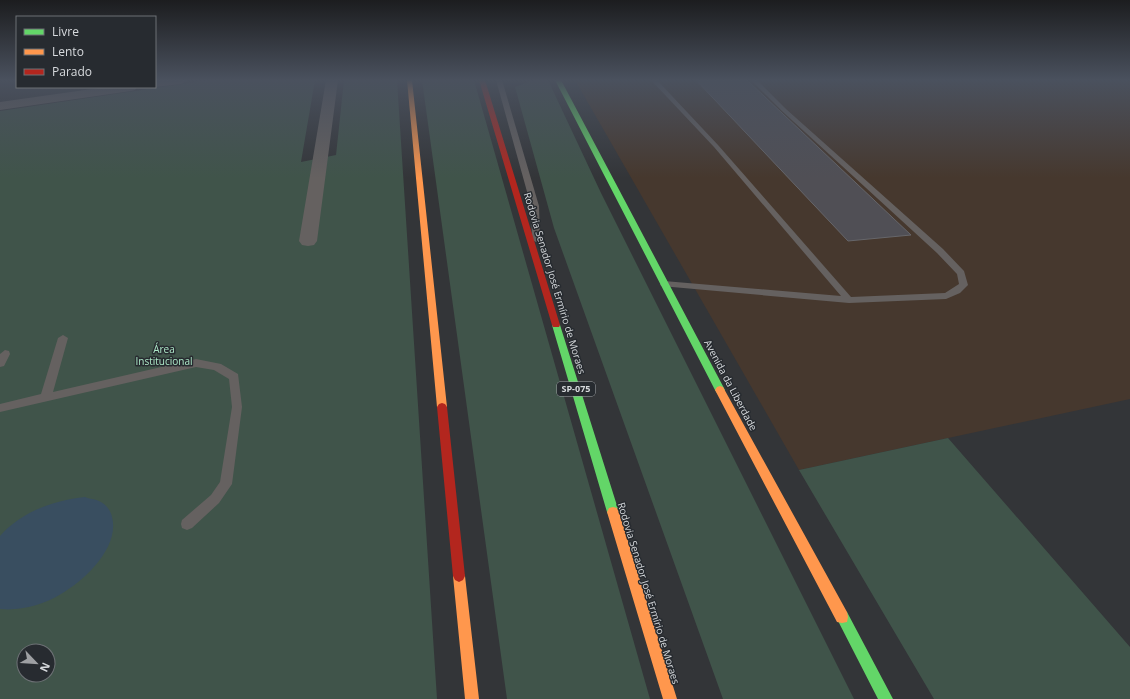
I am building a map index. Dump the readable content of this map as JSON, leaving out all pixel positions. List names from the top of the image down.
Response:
{
  "streets": {
    "main road": ["Rodovia Senador José Ermírio de Moraes", "Avenida da Liberdade", "SP-075"]
  },
  "parks": ["Área Institucional"],
  "legend": ["Livre", "Lento", "Parado"],
  "north": "bottom right"
}
